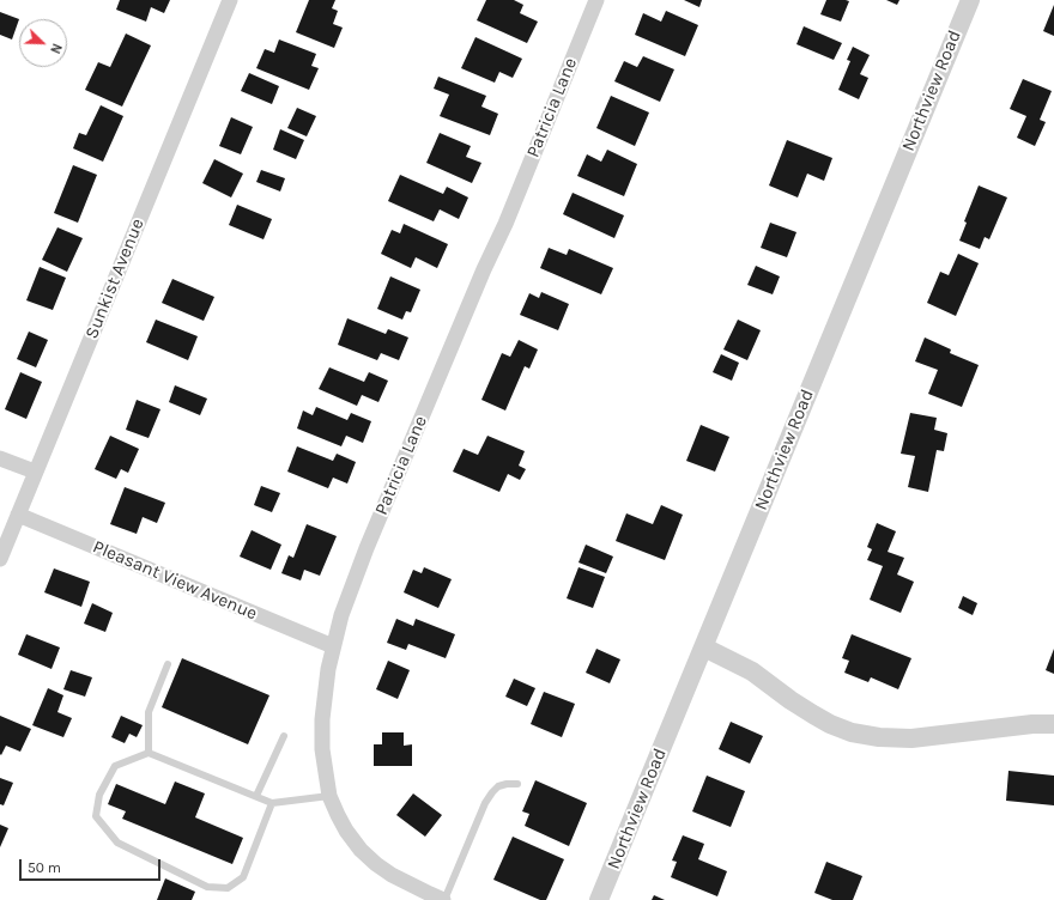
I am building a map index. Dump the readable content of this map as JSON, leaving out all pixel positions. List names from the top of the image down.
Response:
{
  "streets": {
    "street": [
      "Northview Road",
      "Patricia Lane",
      "Sunkist Avenue",
      "Pleasant View Avenue"
    ]
  },
  "crossings": [
    ["Patricia Lane", "Pleasant View Avenue"],
    ["Sunkist Avenue", "Pleasant View Avenue"]
  ],
  "scale_bar": "50 m",
  "north": "bottom right"
}
